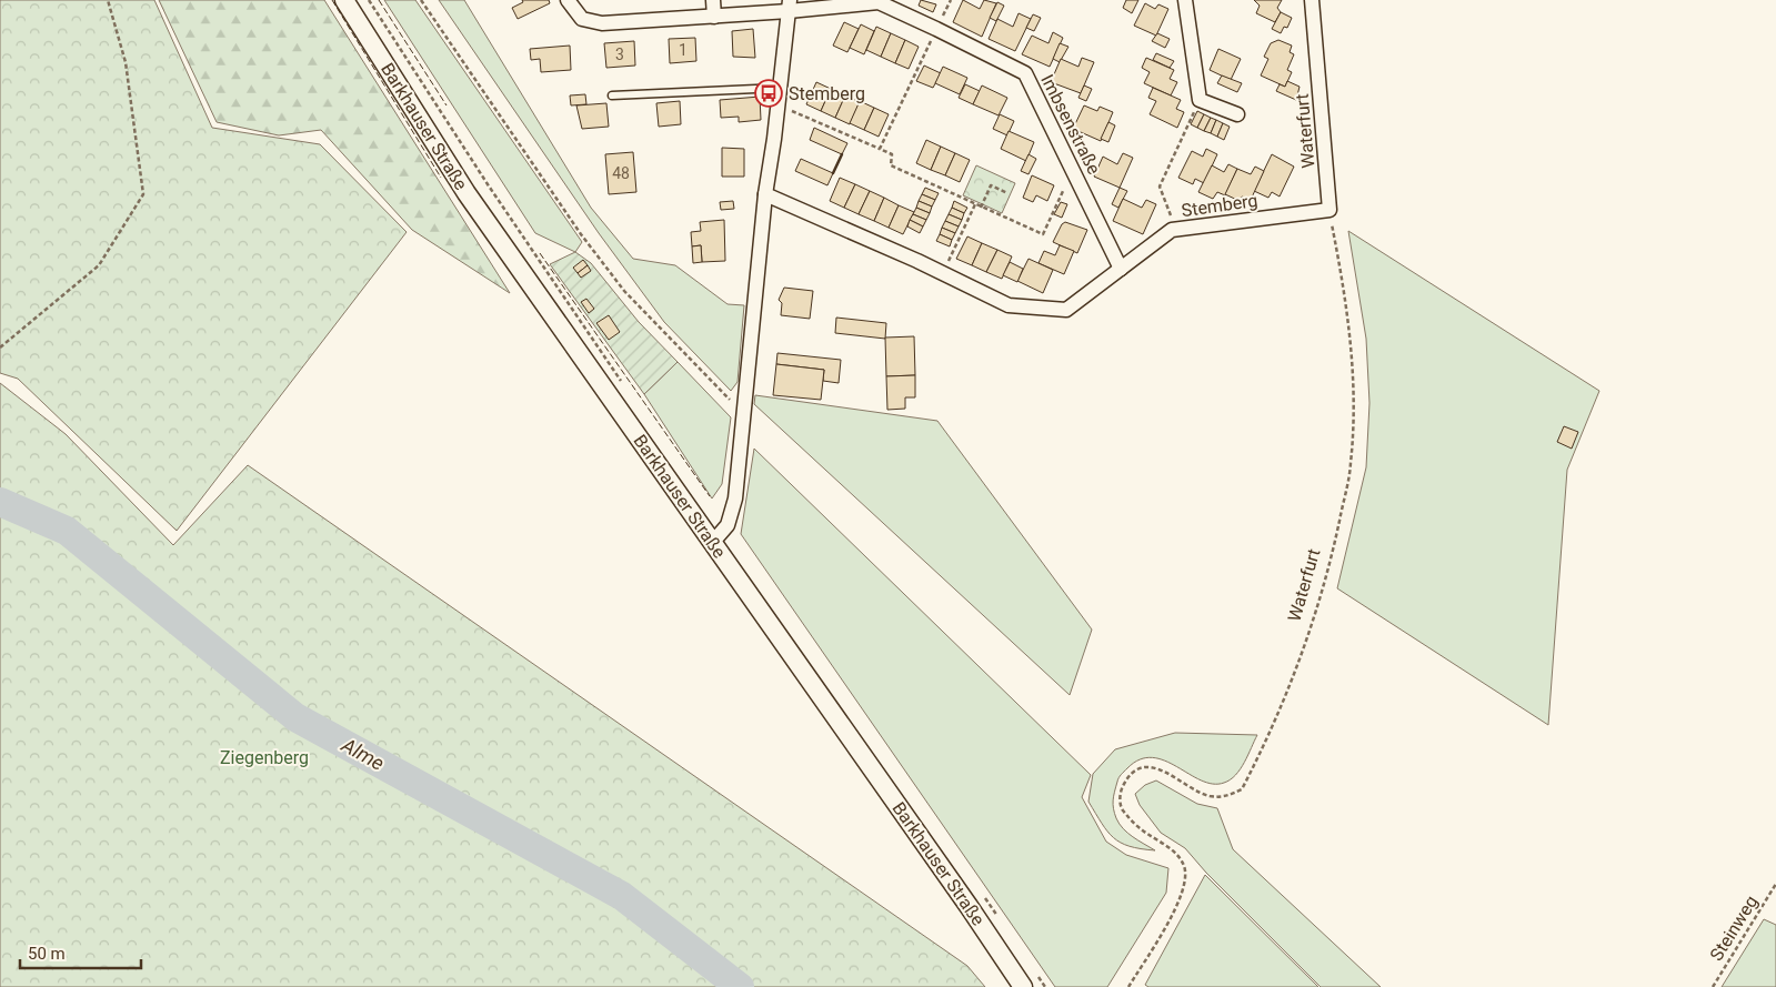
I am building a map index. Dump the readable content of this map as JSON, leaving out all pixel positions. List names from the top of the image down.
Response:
{
  "streets": {
    "street": [
      "Imbsenstraße",
      "Barkhauser Straße",
      "Waterfurt",
      "Stemberg"
    ],
    "path": ["Steinweg"]
  },
  "crossings": [
    ["Imbsenstraße", "Stemberg"],
    ["Waterfurt", "Stemberg"]
  ],
  "water": ["Alme"],
  "parks": ["Ziegenberg"],
  "places": {
    "bus stop": ["Stemberg"]
  },
  "house_numbers": ["1", "3", "48"],
  "scale_bar": "50 m"
}
